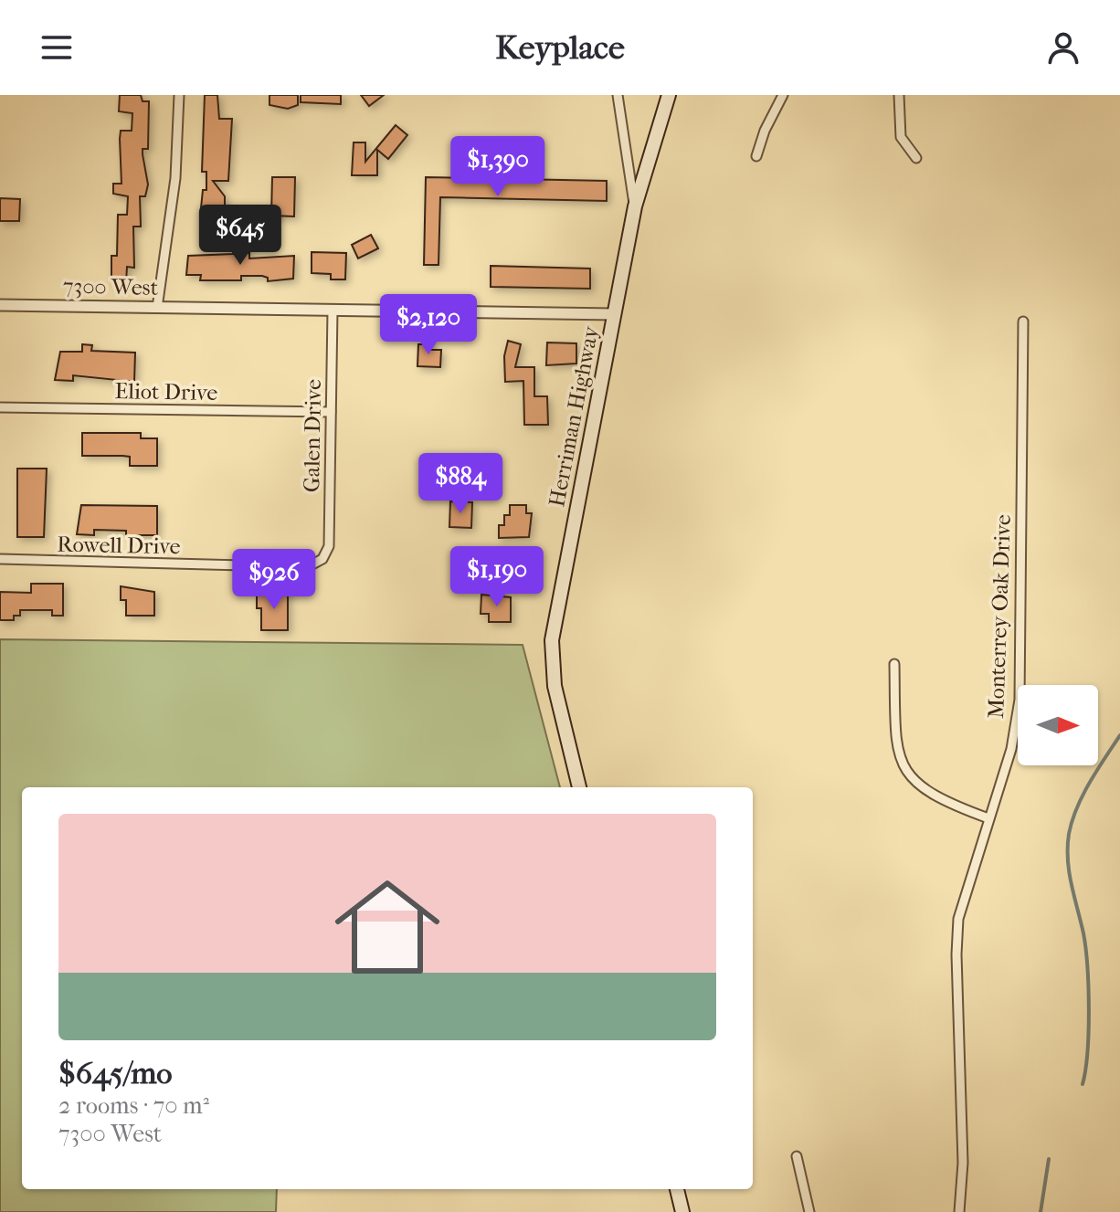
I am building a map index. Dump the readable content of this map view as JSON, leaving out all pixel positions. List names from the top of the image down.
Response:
{
  "streets": {
    "main road": ["Herriman Highway"],
    "street": [
      "7300 West",
      "Eliot Drive",
      "Galen Drive",
      "Rowell Drive",
      "Monterrey Oak Drive"
    ]
  },
  "crossings": [
    ["7300 West", "Herriman Highway"],
    ["7300 West", "Galen Drive"],
    ["Eliot Drive", "Galen Drive"],
    ["Galen Drive", "Rowell Drive"]
  ],
  "north": "right",
  "page": {
    "header": "Keyplace",
    "price": [
      "$1,390",
      "$645",
      "$2,120",
      "$884",
      "$1,190",
      "$926"
    ],
    "list": [
      {
        "name": "$645/mo",
        "note": "2 rooms · 70 m² · 7300 West"
      }
    ]
  }
}
